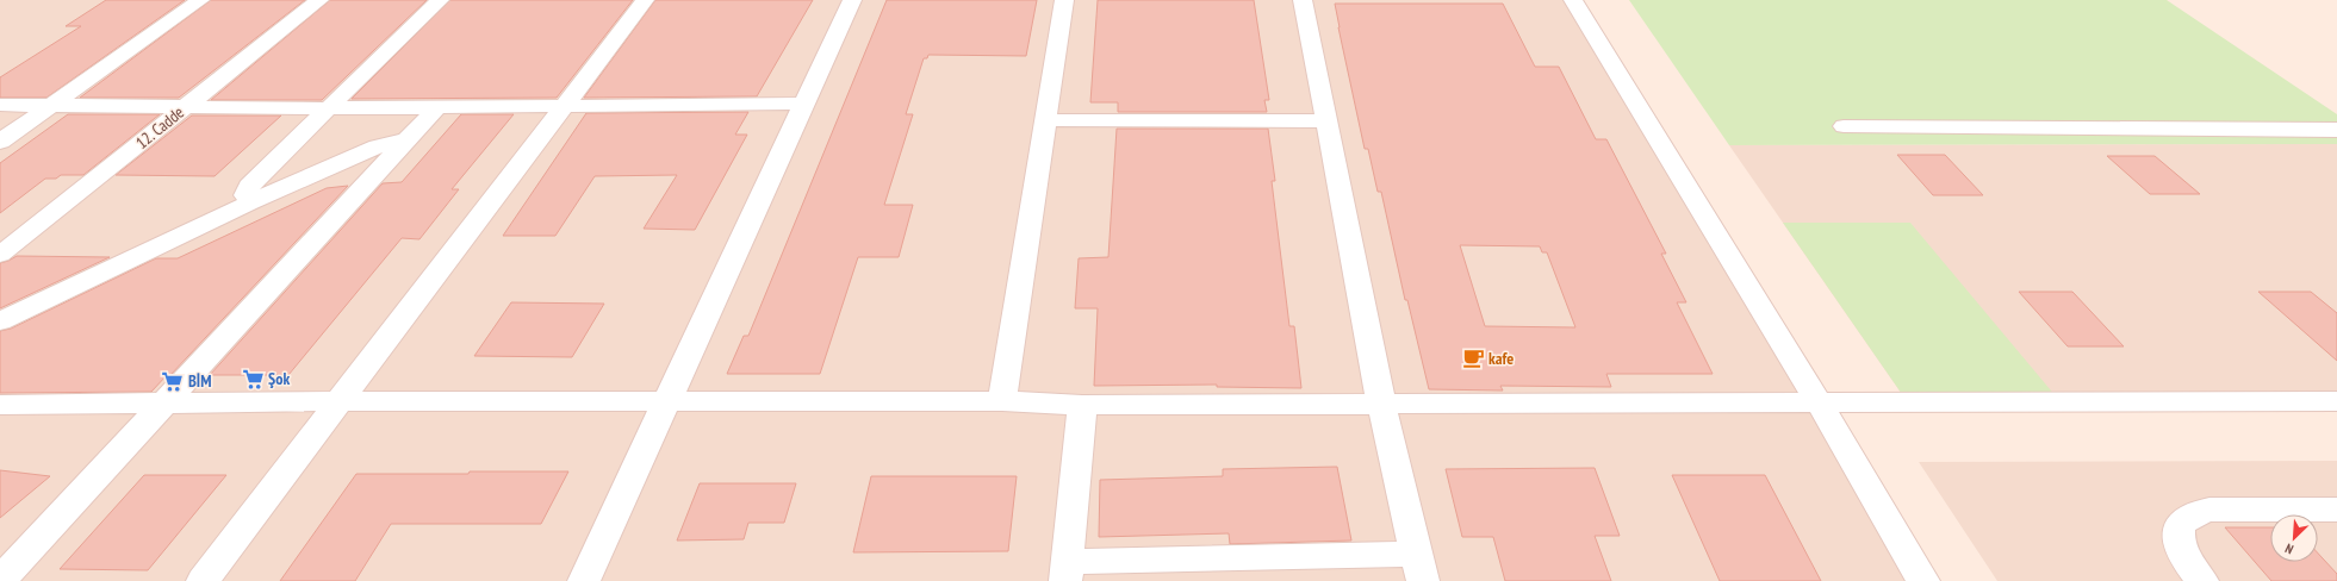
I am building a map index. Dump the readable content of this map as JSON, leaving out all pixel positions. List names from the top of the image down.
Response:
{
  "streets": {
    "street": ["12. Cadde"]
  },
  "places": {
    "cafe": ["kafe"],
    "supermarket": ["Şok", "BİM"]
  },
  "north": "bottom left"
}
